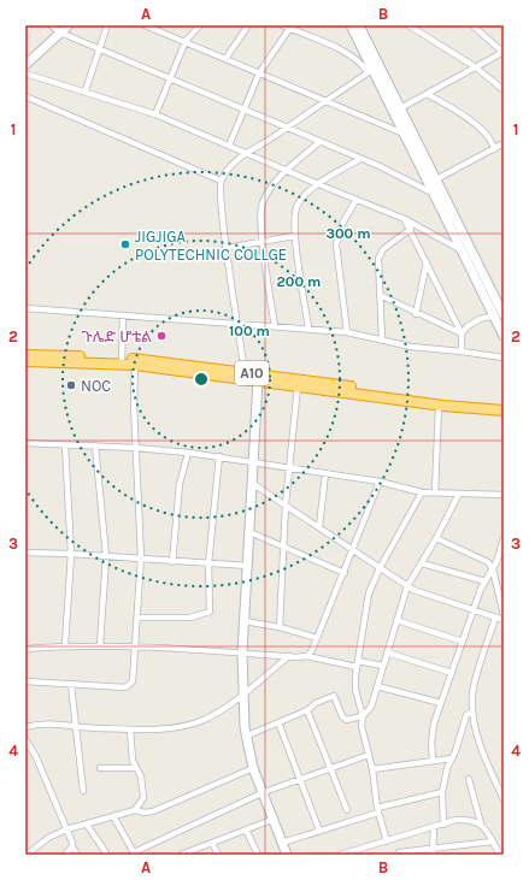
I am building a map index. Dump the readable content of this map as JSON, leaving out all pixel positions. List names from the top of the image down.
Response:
{
  "streets": {
    "highway": ["A10"]
  },
  "places": ["JIGJIGA POLYTECHNIC COLLGE", "ጉሌድ ሆቴል", "NOC"],
  "grid": {
    "columns": ["A", "B"],
    "rows": [
      "1",
      "2",
      "3",
      "4"
    ]
  },
  "rings": ["300 m", "200 m", "100 m"]
}
